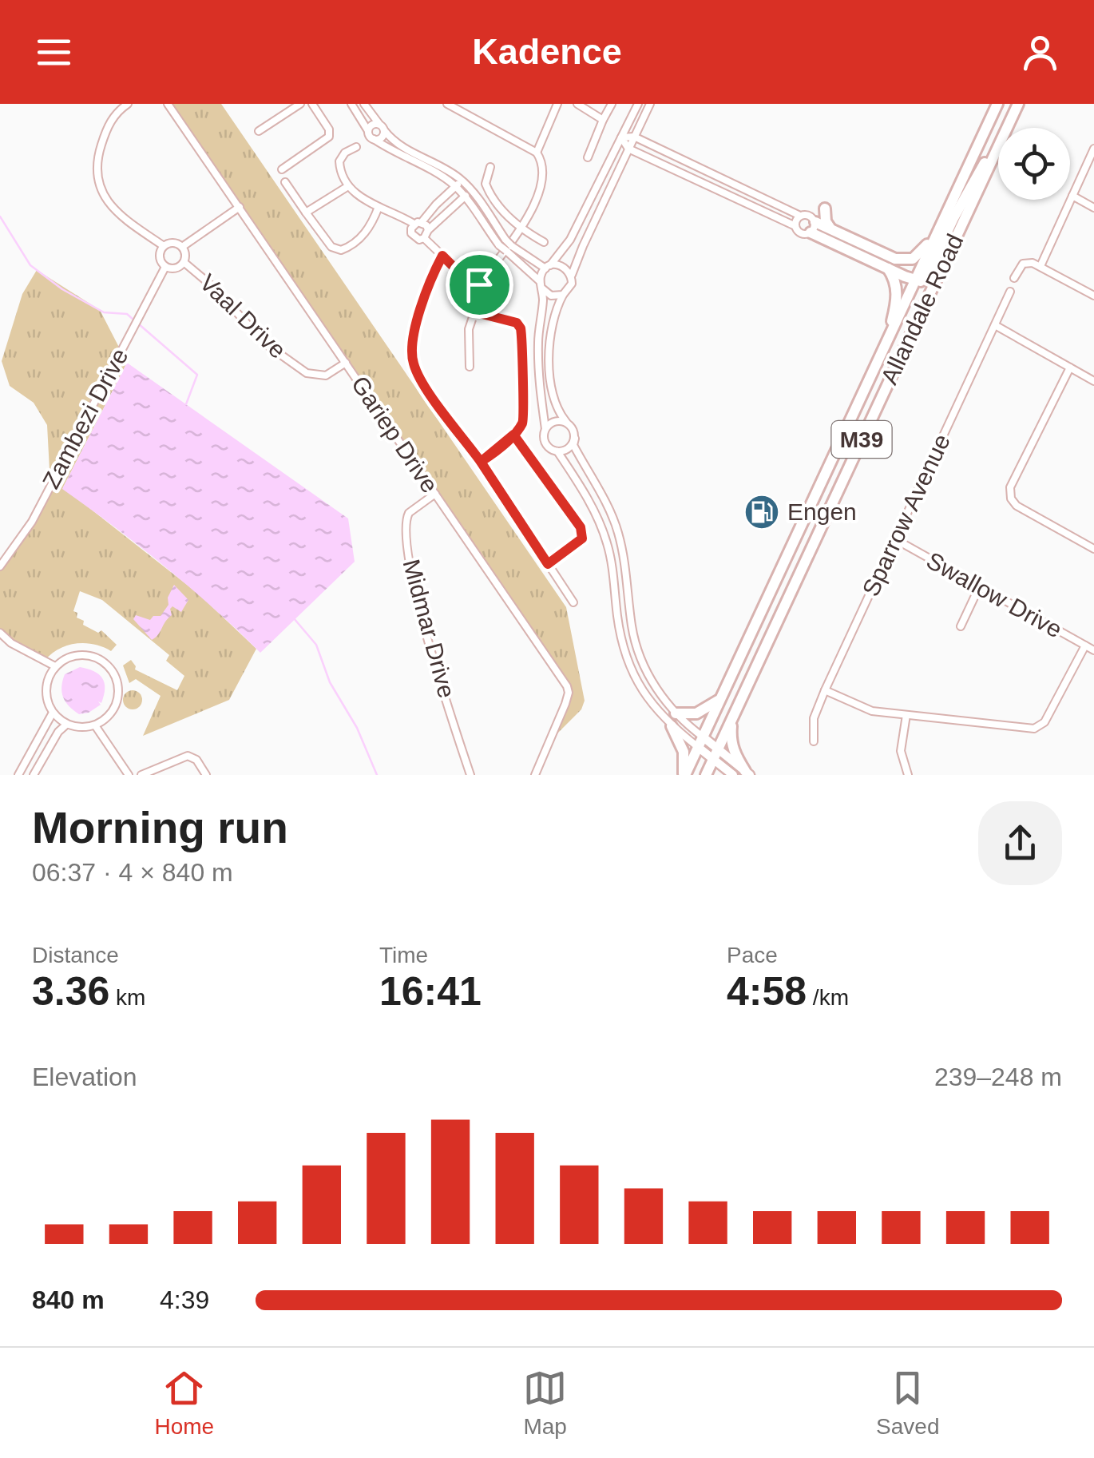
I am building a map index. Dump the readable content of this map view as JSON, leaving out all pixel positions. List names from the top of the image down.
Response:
{
  "streets": {
    "main road": ["Allandale Road", "M39"],
    "street": [
      "Vaal Drive",
      "Zambezi Drive",
      "Gariep Drive",
      "Sparrow Avenue",
      "Swallow Drive",
      "Midmar Drive"
    ]
  },
  "crossings": [
    ["Vaal Drive", "Zambezi Drive"],
    ["Vaal Drive", "Gariep Drive"],
    ["Gariep Drive", "Midmar Drive"],
    ["Sparrow Avenue", "Swallow Drive"]
  ],
  "places": {
    "fuel station": ["Engen"]
  },
  "page": {
    "header": "Kadence",
    "heading": ["Morning run", "06:37 · 4 × 840 m"],
    "stats": [
      ["Distance", "3.36 km"],
      ["Time", "16:41"],
      ["Pace", "4:58 /km"]
    ],
    "chart": ["Elevation", "239–248 m"],
    "list": [
      {
        "name": "840 m",
        "note": "4:39"
      }
    ],
    "tabs": ["Home", "Map", "Saved"]
  }
}
